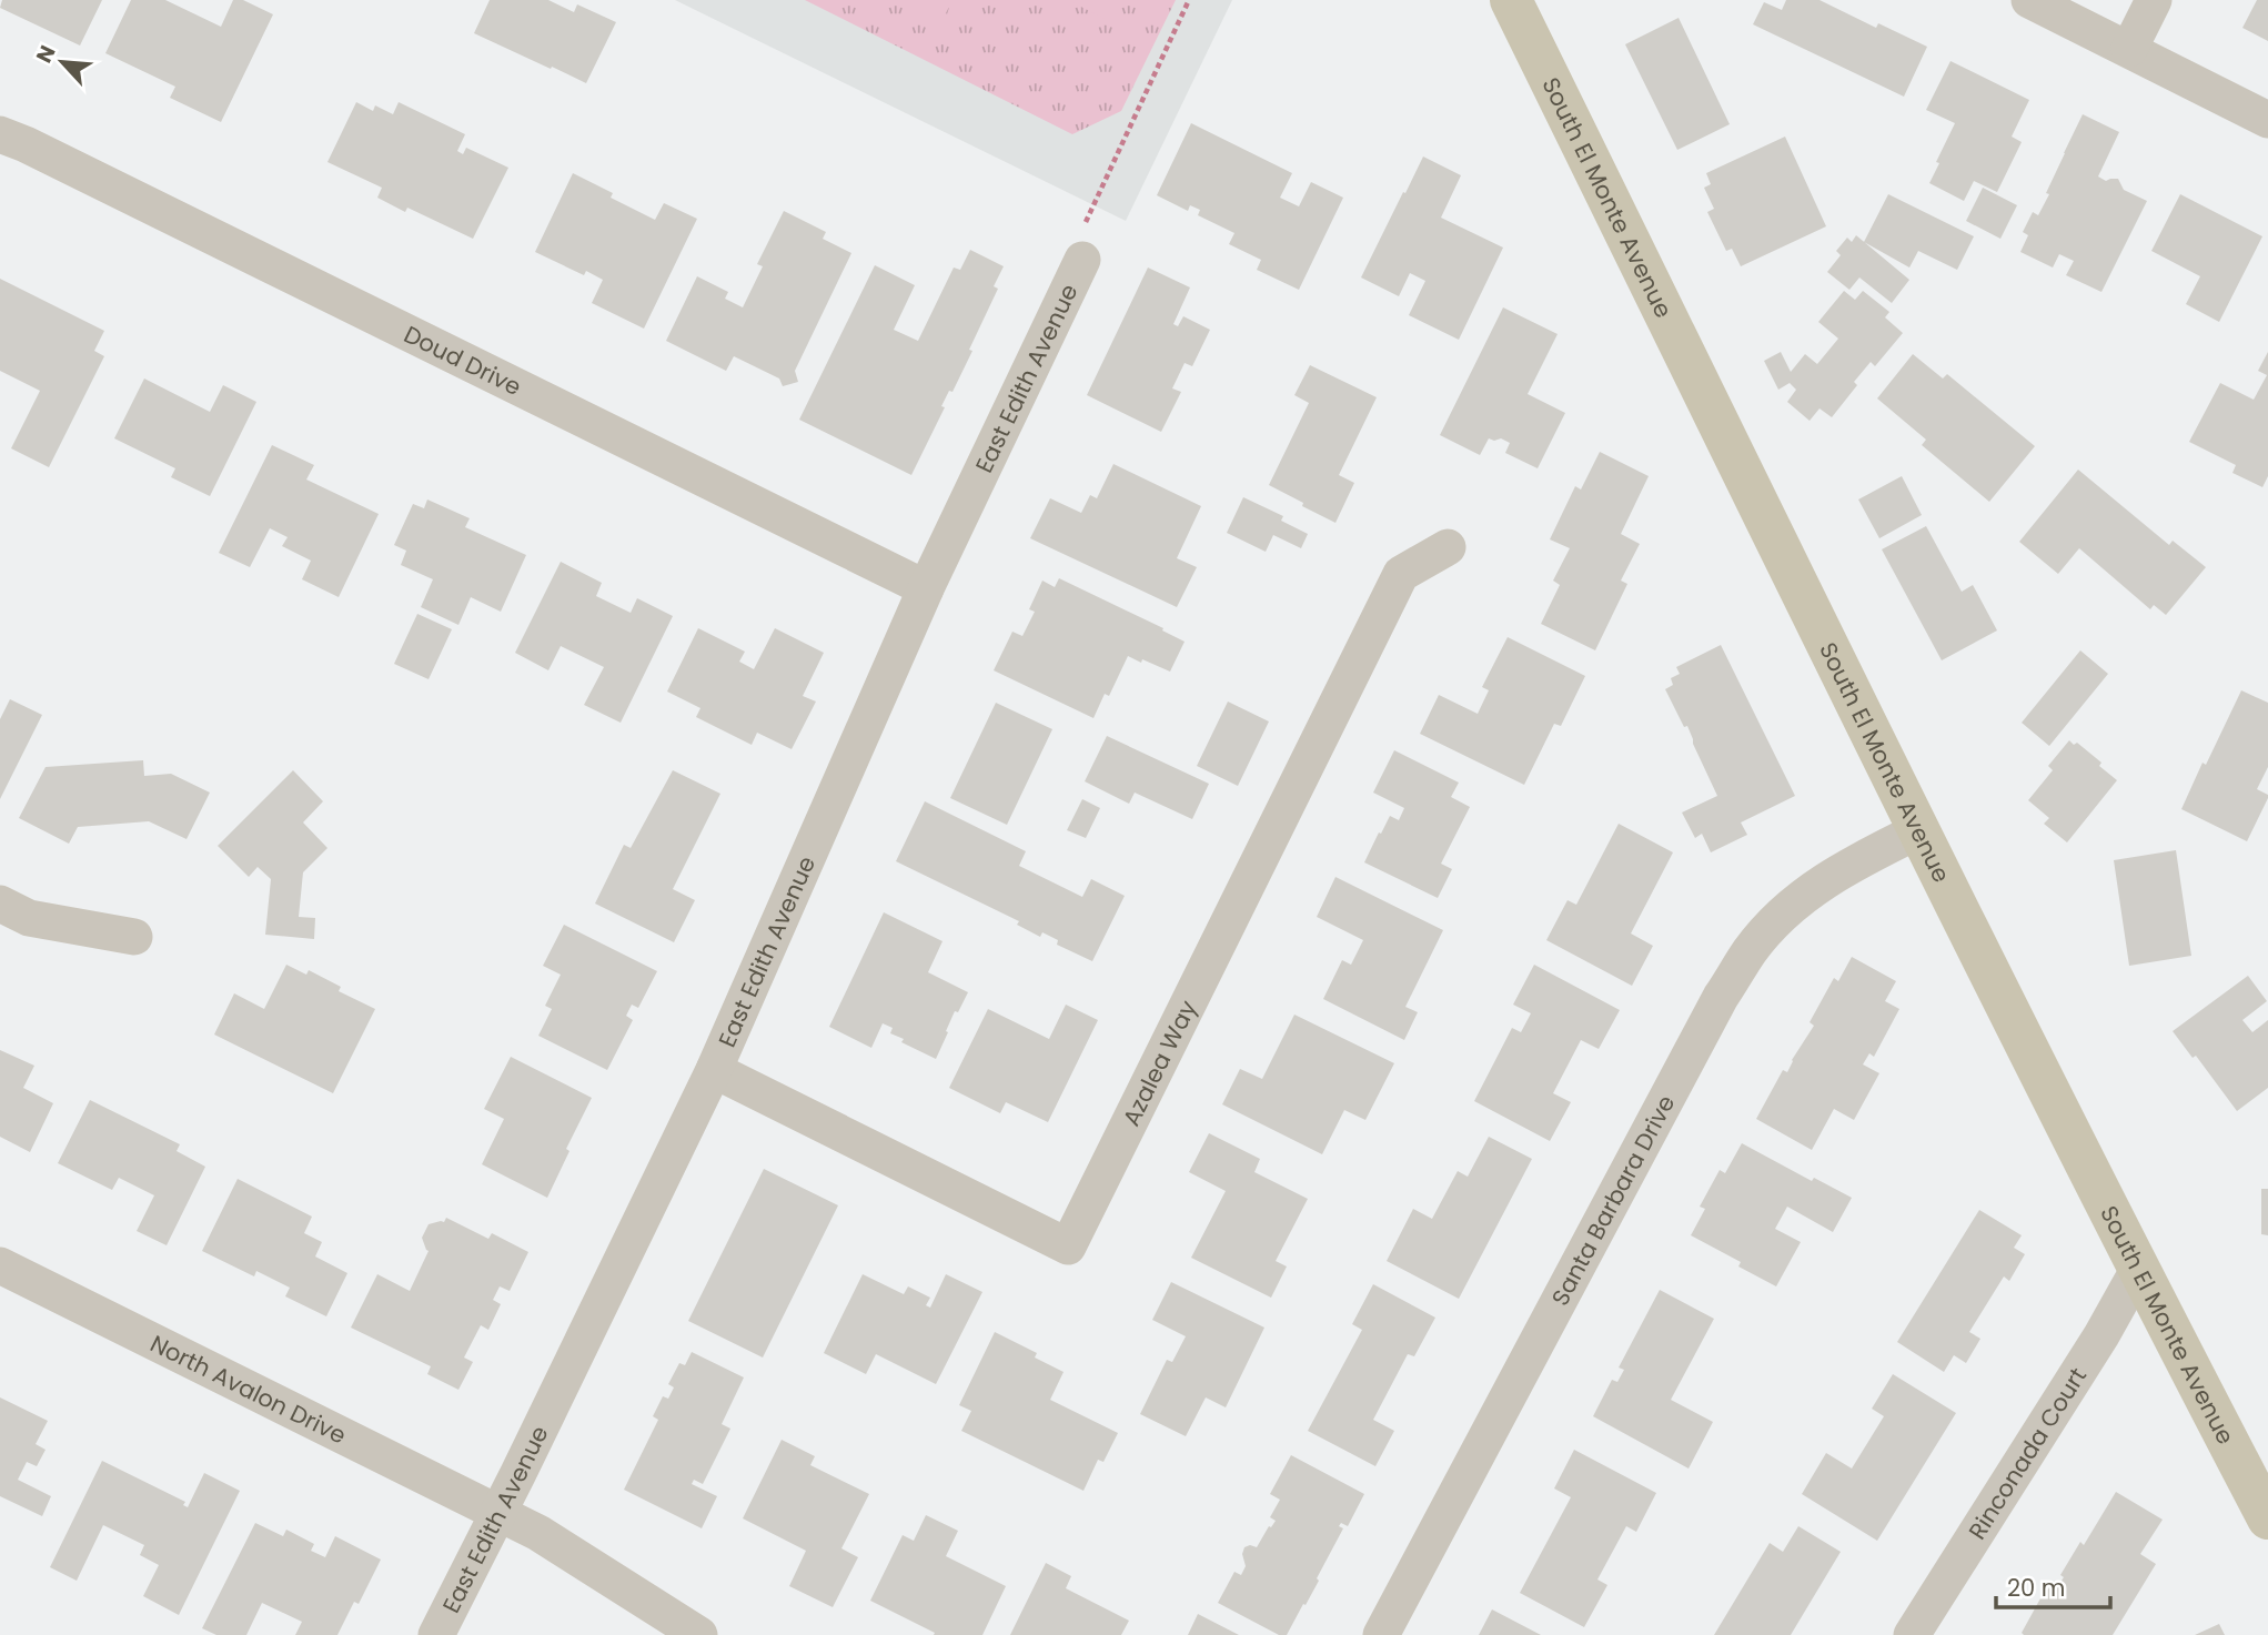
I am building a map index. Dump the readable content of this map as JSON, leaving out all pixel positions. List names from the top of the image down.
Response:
{
  "streets": {
    "main road": ["South El Monte Avenue"],
    "street": [
      "Doud Drive",
      "East Edith Avenue",
      "Azalea Way",
      "Santa Barbara Drive",
      "North Avalon Drive",
      "Rinconada Court"
    ]
  },
  "crossings": [
    ["South El Monte Avenue", "Santa Barbara Drive"],
    ["South El Monte Avenue", "Rinconada Court"],
    ["Doud Drive", "East Edith Avenue"],
    ["East Edith Avenue", "Azalea Way"],
    ["East Edith Avenue", "North Avalon Drive"]
  ],
  "scale_bar": "20 m",
  "north": "top left"
}
